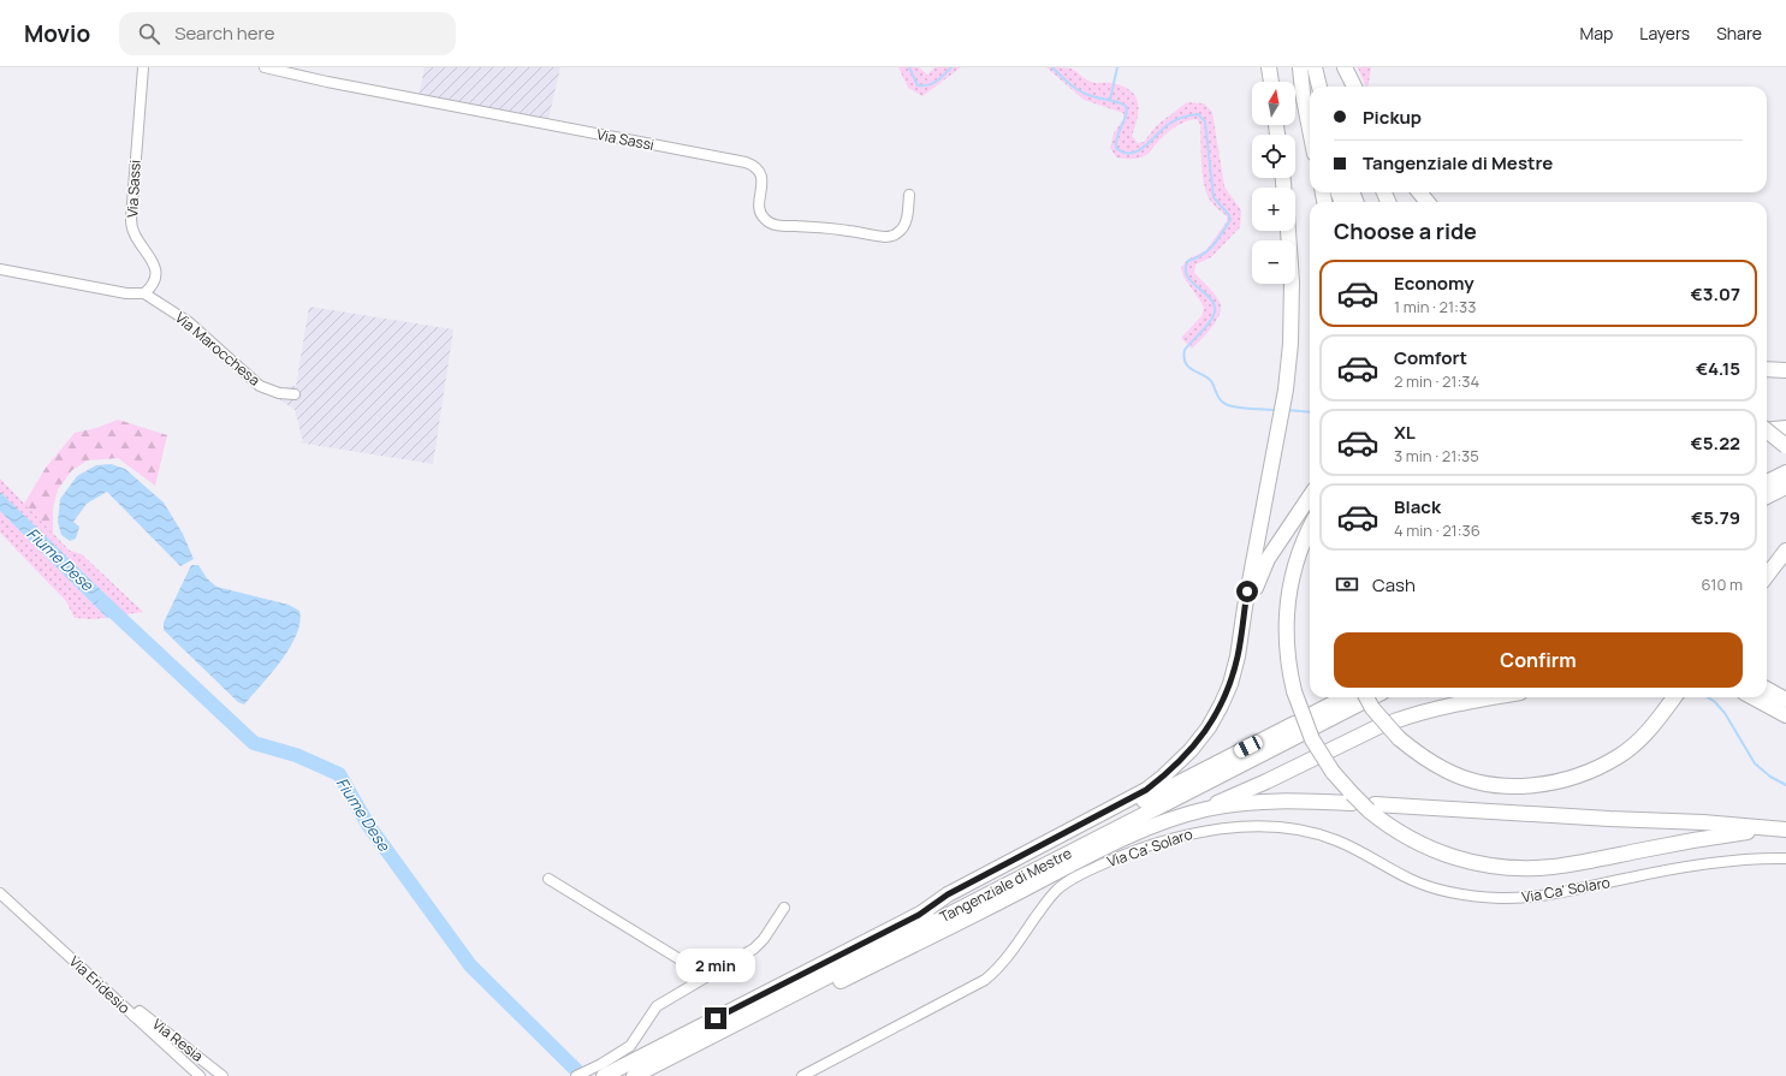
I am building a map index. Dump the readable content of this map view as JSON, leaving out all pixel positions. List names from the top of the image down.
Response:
{
  "streets": {
    "highway": ["Tangenziale di Mestre"],
    "street": [
      "Via Sassi",
      "Via Marocchesa",
      "Via Ca' Solaro",
      "Via Eridesio",
      "Via Resia"
    ]
  },
  "crossings": [
    ["Via Sassi", "Via Marocchesa"],
    ["Via Eridesio", "Via Resia"]
  ],
  "water": ["Fiume Dese"],
  "north": "top",
  "page": {
    "header": "Movio",
    "search": "Search here",
    "nav": ["Map", "Layers", "Share"],
    "map_buttons": ["+", "−"],
    "banner": ["Pickup", "Tangenziale di Mestre"],
    "heading": "Choose a ride",
    "list": [
      {
        "name": "Economy",
        "note": "1 min · 21:33",
        "value": "€3.07"
      },
      {
        "name": "Comfort",
        "note": "2 min · 21:34",
        "value": "€4.15"
      },
      {
        "name": "XL",
        "note": "3 min · 21:35",
        "value": "€5.22"
      },
      {
        "name": "Black",
        "note": "4 min · 21:36",
        "value": "€5.79"
      }
    ],
    "pay": ["Cash", "610 m"],
    "buttons": "Confirm",
    "bubble": "2 min"
  }
}
